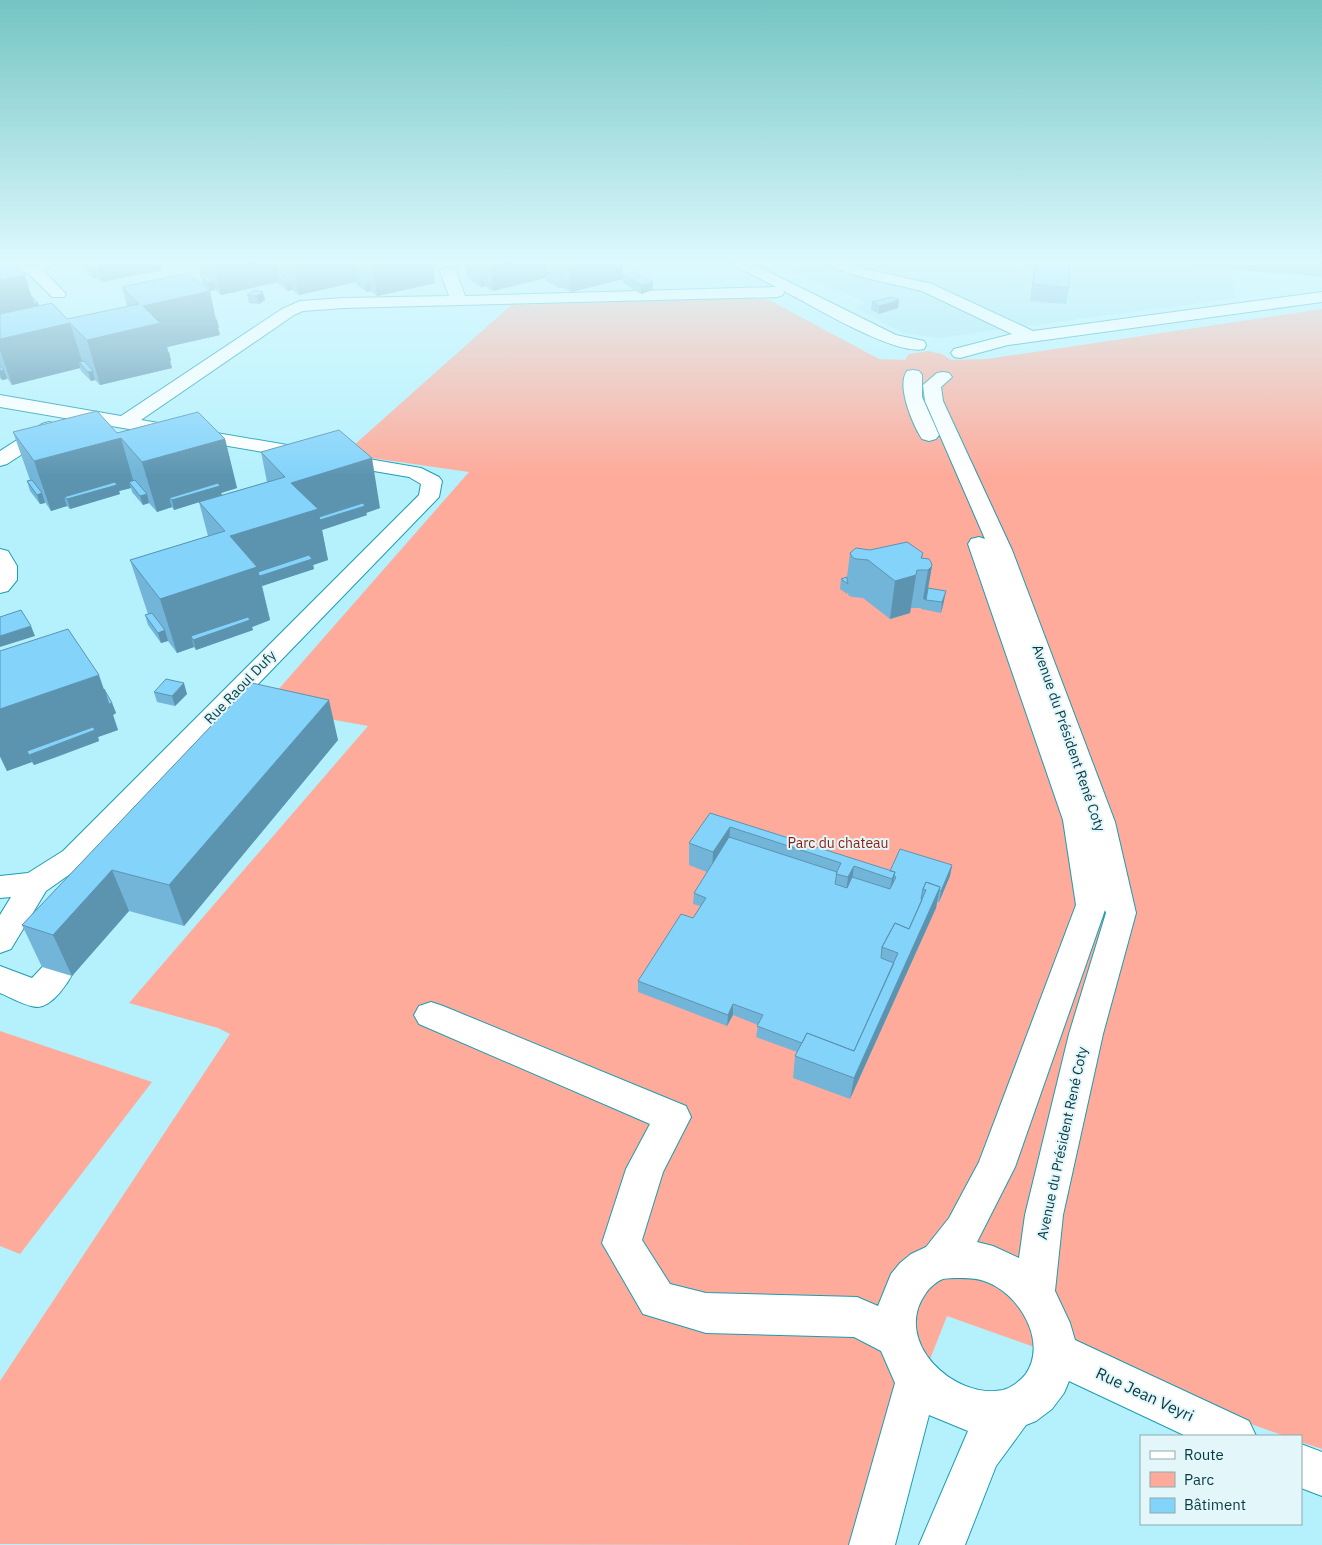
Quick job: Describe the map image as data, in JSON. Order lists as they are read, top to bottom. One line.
{"streets":{"street":["Rue Raoul Dufy","Avenue du Président René Coty","Rue Jean Veyri"]},"crossings":[["Avenue du Président René Coty","Rue Jean Veyri"]],"parks":["Parc du chateau"],"legend":["Route","Parc","Bâtiment"]}
